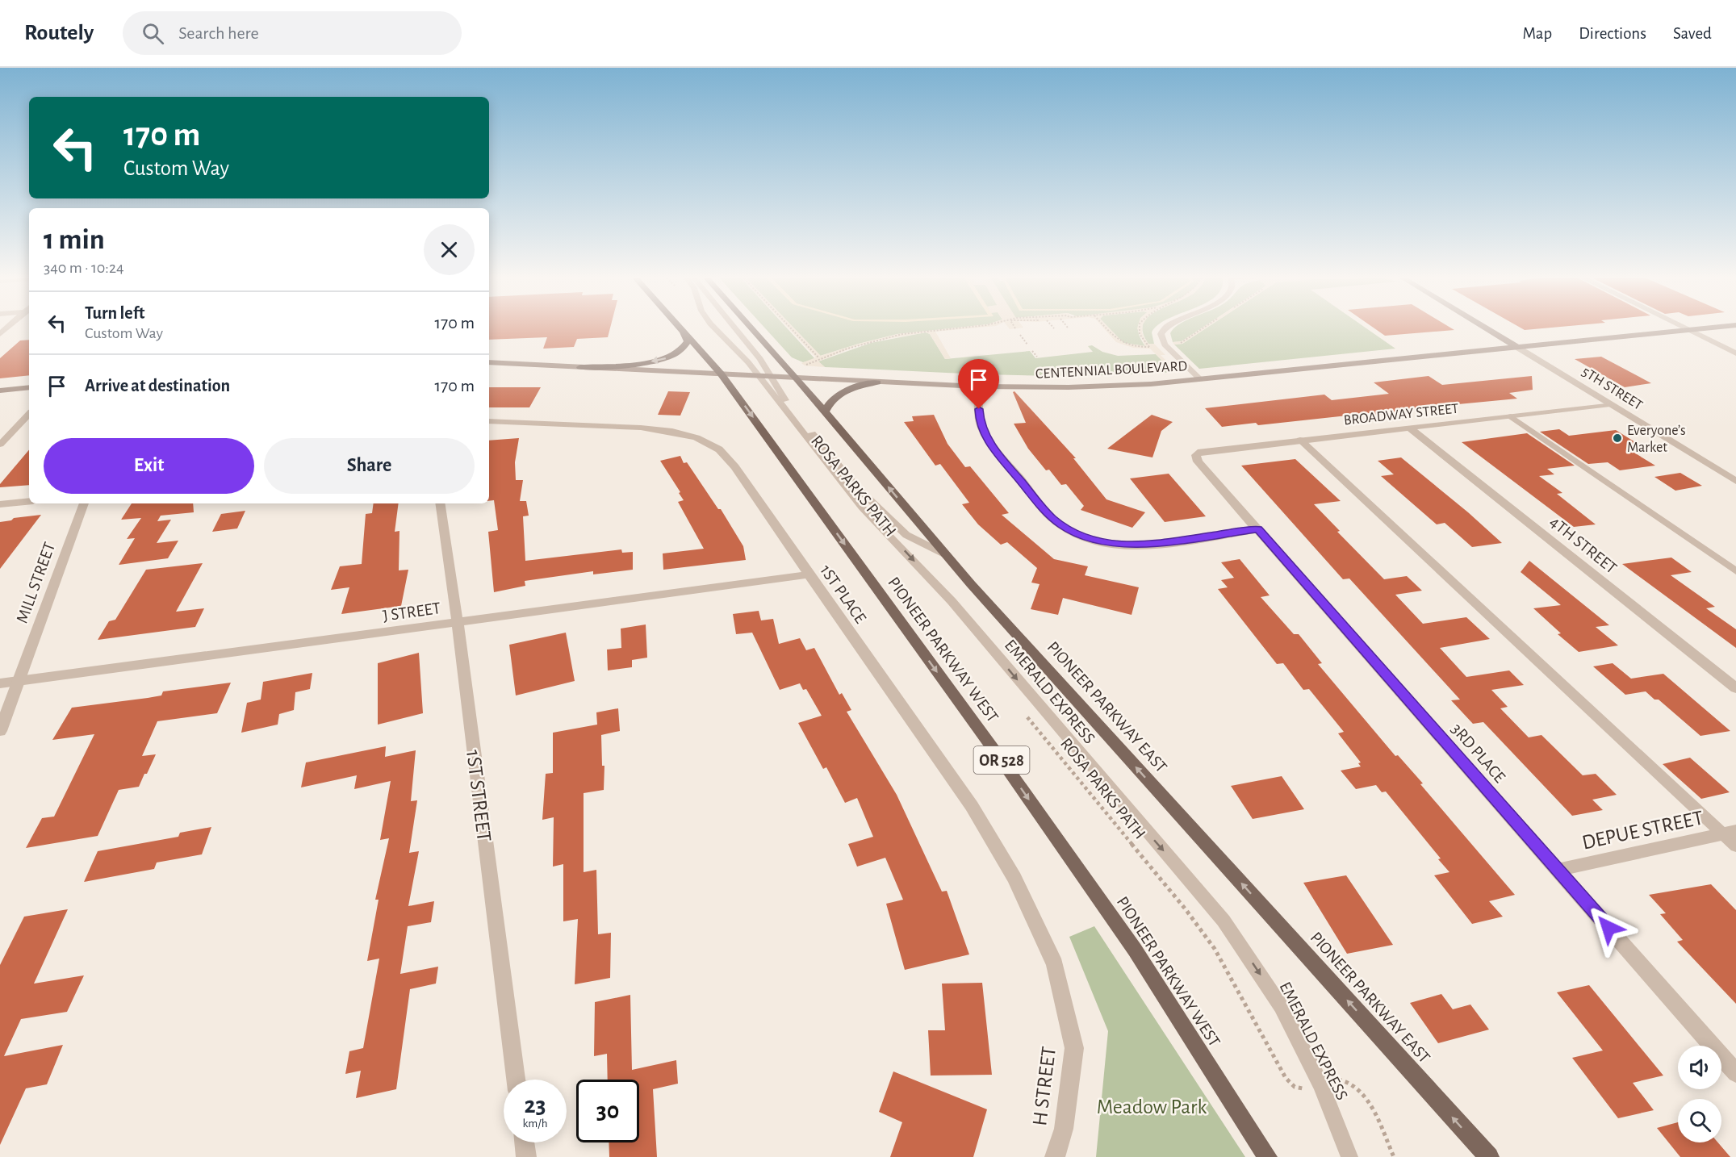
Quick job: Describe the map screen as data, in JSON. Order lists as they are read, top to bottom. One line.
{"streets":{"main road":["CENTENNIAL BOULEVARD","5TH STREET","PIONEER PARKWAY WEST","PIONEER PARKWAY EAST","OR 528"],"street":["BROADWAY STREET","4TH STREET","MILL STREET","1ST PLACE","J STREET","3RD PLACE","1ST STREET","DEPUE STREET","H STREET"],"lane":["EMERALD EXPRESS"],"path":["ROSA PARKS PATH"]},"crossings":[["CENTENNIAL BOULEVARD","5TH STREET"],["CENTENNIAL BOULEVARD","PIONEER PARKWAY WEST"],["CENTENNIAL BOULEVARD","EMERALD EXPRESS"],["CENTENNIAL BOULEVARD","PIONEER PARKWAY EAST"],["5TH STREET","BROADWAY STREET"],["BROADWAY STREET","4TH STREET"],["BROADWAY STREET","3RD PLACE"],["ROSA PARKS PATH","EMERALD EXPRESS"],["MILL STREET","J STREET"],["1ST PLACE","J STREET"],["1ST PLACE","H STREET"],["J STREET","1ST STREET"],["3RD PLACE","DEPUE STREET"]],"one_way":["PIONEER PARKWAY WEST","EMERALD EXPRESS","PIONEER PARKWAY EAST"],"parks":["Meadow Park"],"places":["Everyone’s Market"],"page":{"header":"Routely","search":"Search here","nav":["Map","Directions","Saved"],"turn":["170 m","Custom Way"],"heading":["1 min","340 m · 10:24"],"list":[{"name":"Turn left","note":"Custom Way","value":"170 m"},{"name":"Arrive at destination","value":"170 m"}],"buttons":["Exit","Share"],"speed":"23 km/h","limit":"30"}}
